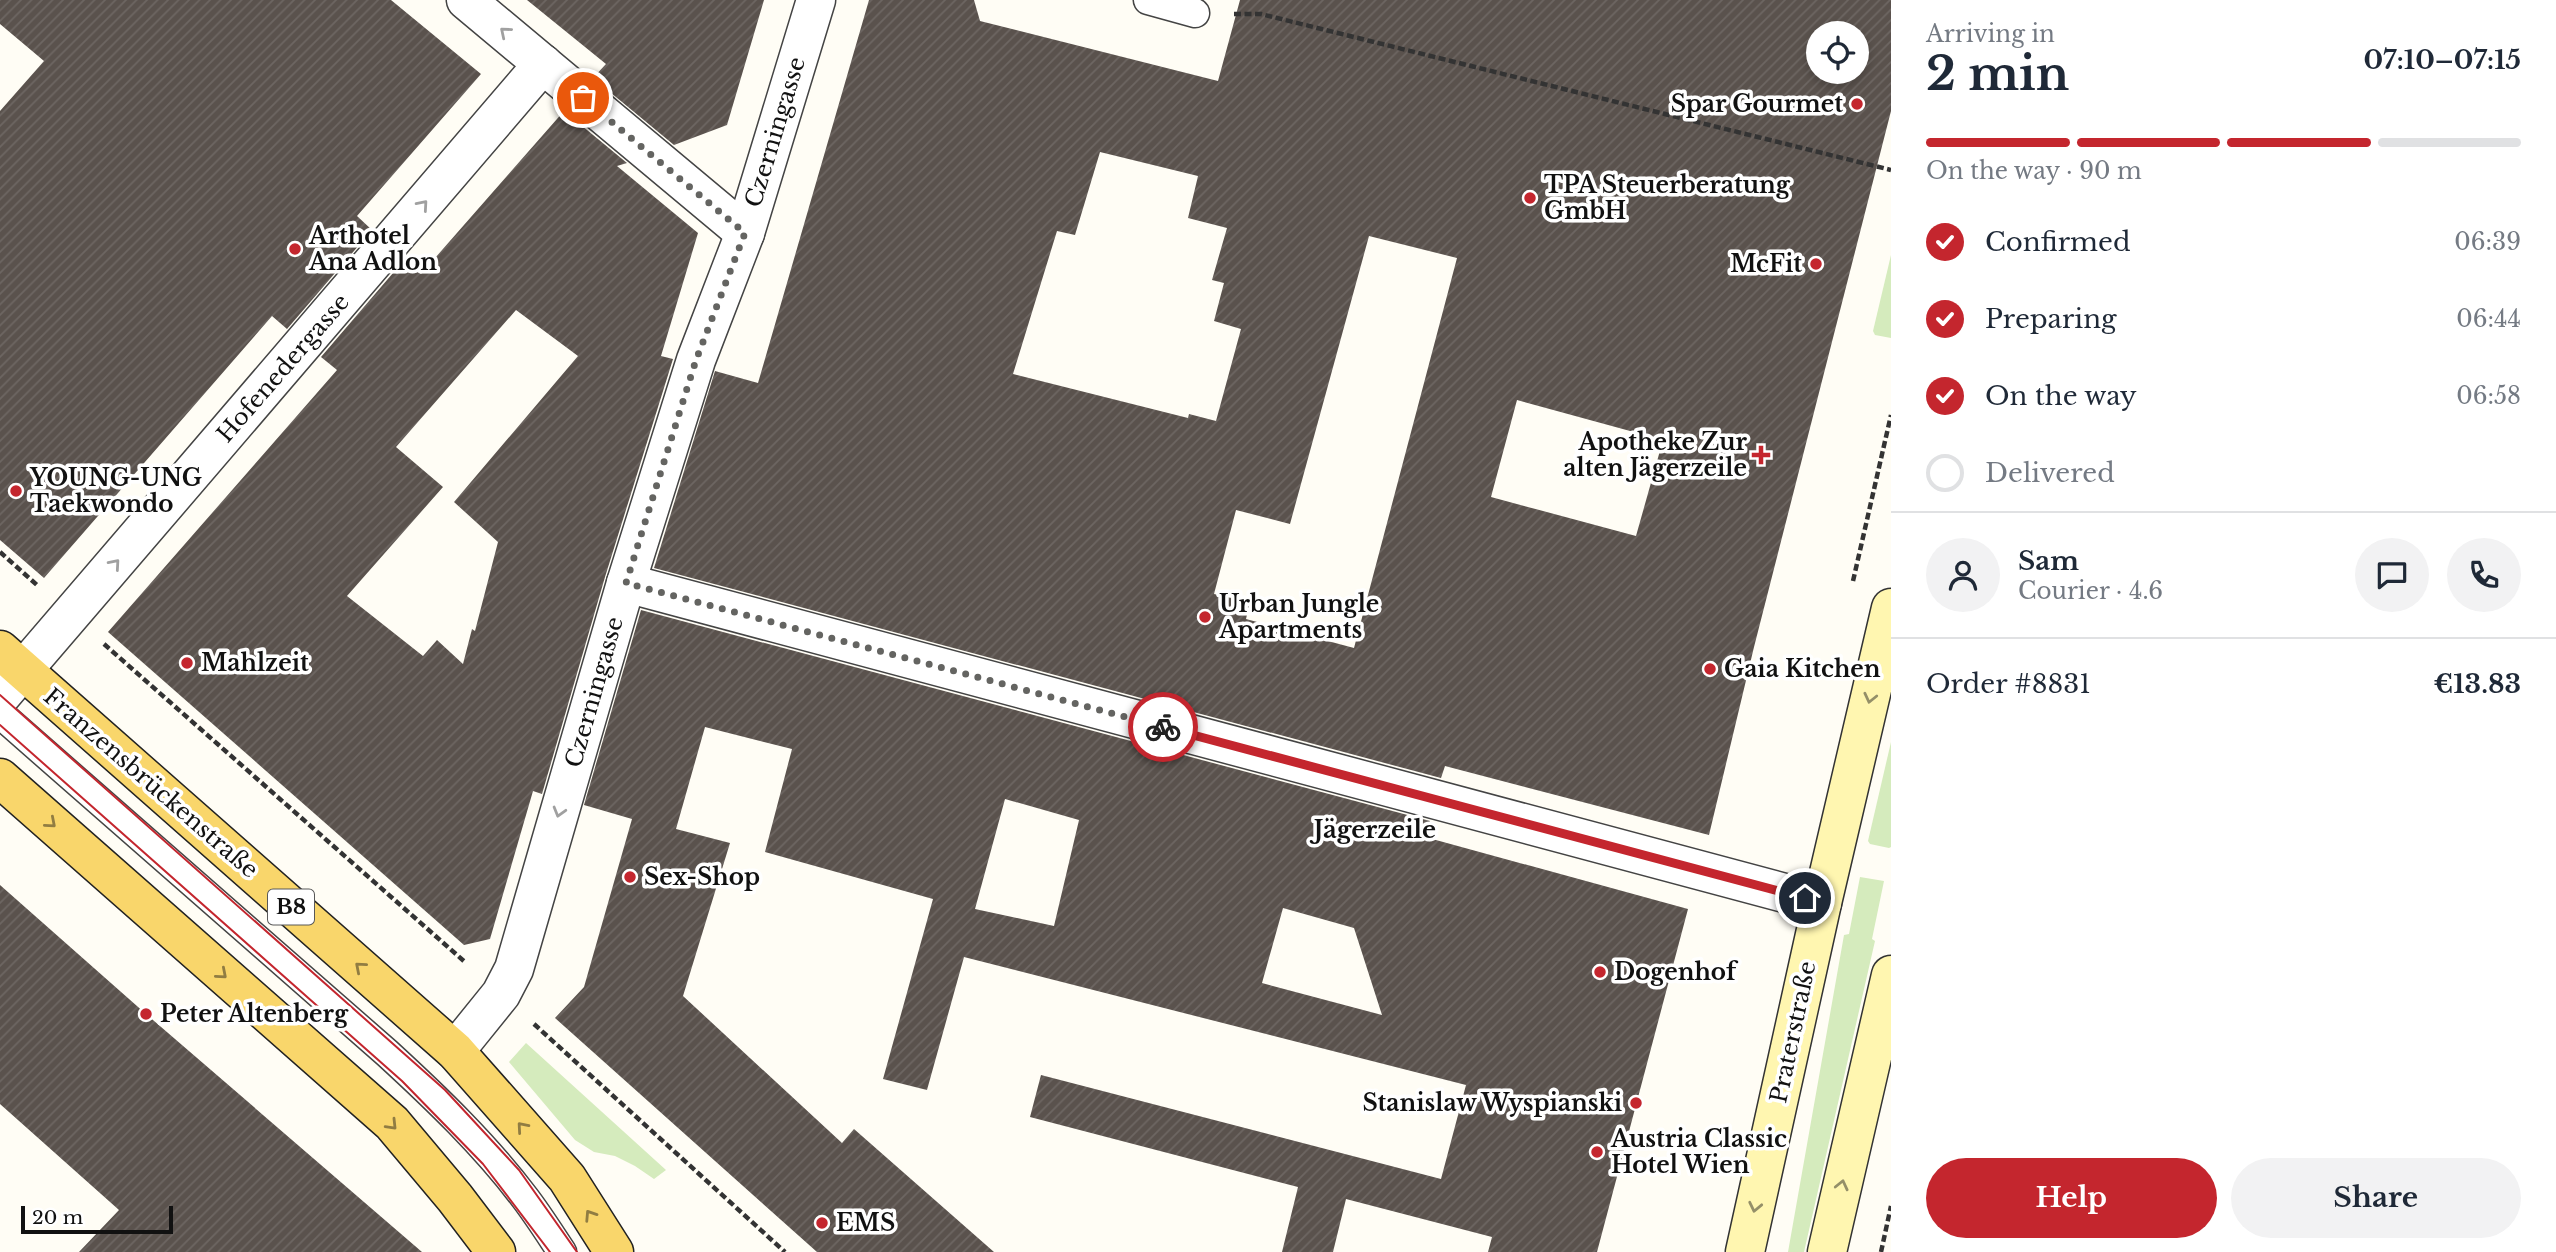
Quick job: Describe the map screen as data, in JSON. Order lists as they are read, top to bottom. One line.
{"streets":{"main road":["Franzensbrückenstraße","B8","Praterstraße"],"street":["Czerningasse","Hofenedergasse"]},"crossings":[["Czerningasse","Franzensbrückenstraße"],["Hofenedergasse","Franzensbrückenstraße"]],"one_way":["Czerningasse","Hofenedergasse"],"districts":["Jägerzeile"],"places":{"other":["Spar Gourmet","TPA Steuerberatung GmbH","Arthotel Ana Adlon","McFit","YOUNG-UNG Taekwondo","Urban Jungle Apartments","Mahlzeit","Gaia Kitchen","Sex-Shop","Dogenhof","Peter Altenberg","Stanislaw Wyspianski","Austria Classic Hotel Wien","EMS"],"health":["Apotheke Zur alten Jägerzeile"]},"scale_bar":"20 m","page":{"heading":["2 min","Arriving in","07:10–07:15"],"panel":["Sam","Courier · 4.6","Order #8831","€13.83"],"bar":"On the way · 90 m","list":[["Confirmed","06:39"],["Preparing","06:44"],["On the way","06:58"],"Delivered"],"buttons":["Help","Share"],"scale":"20 m"}}
